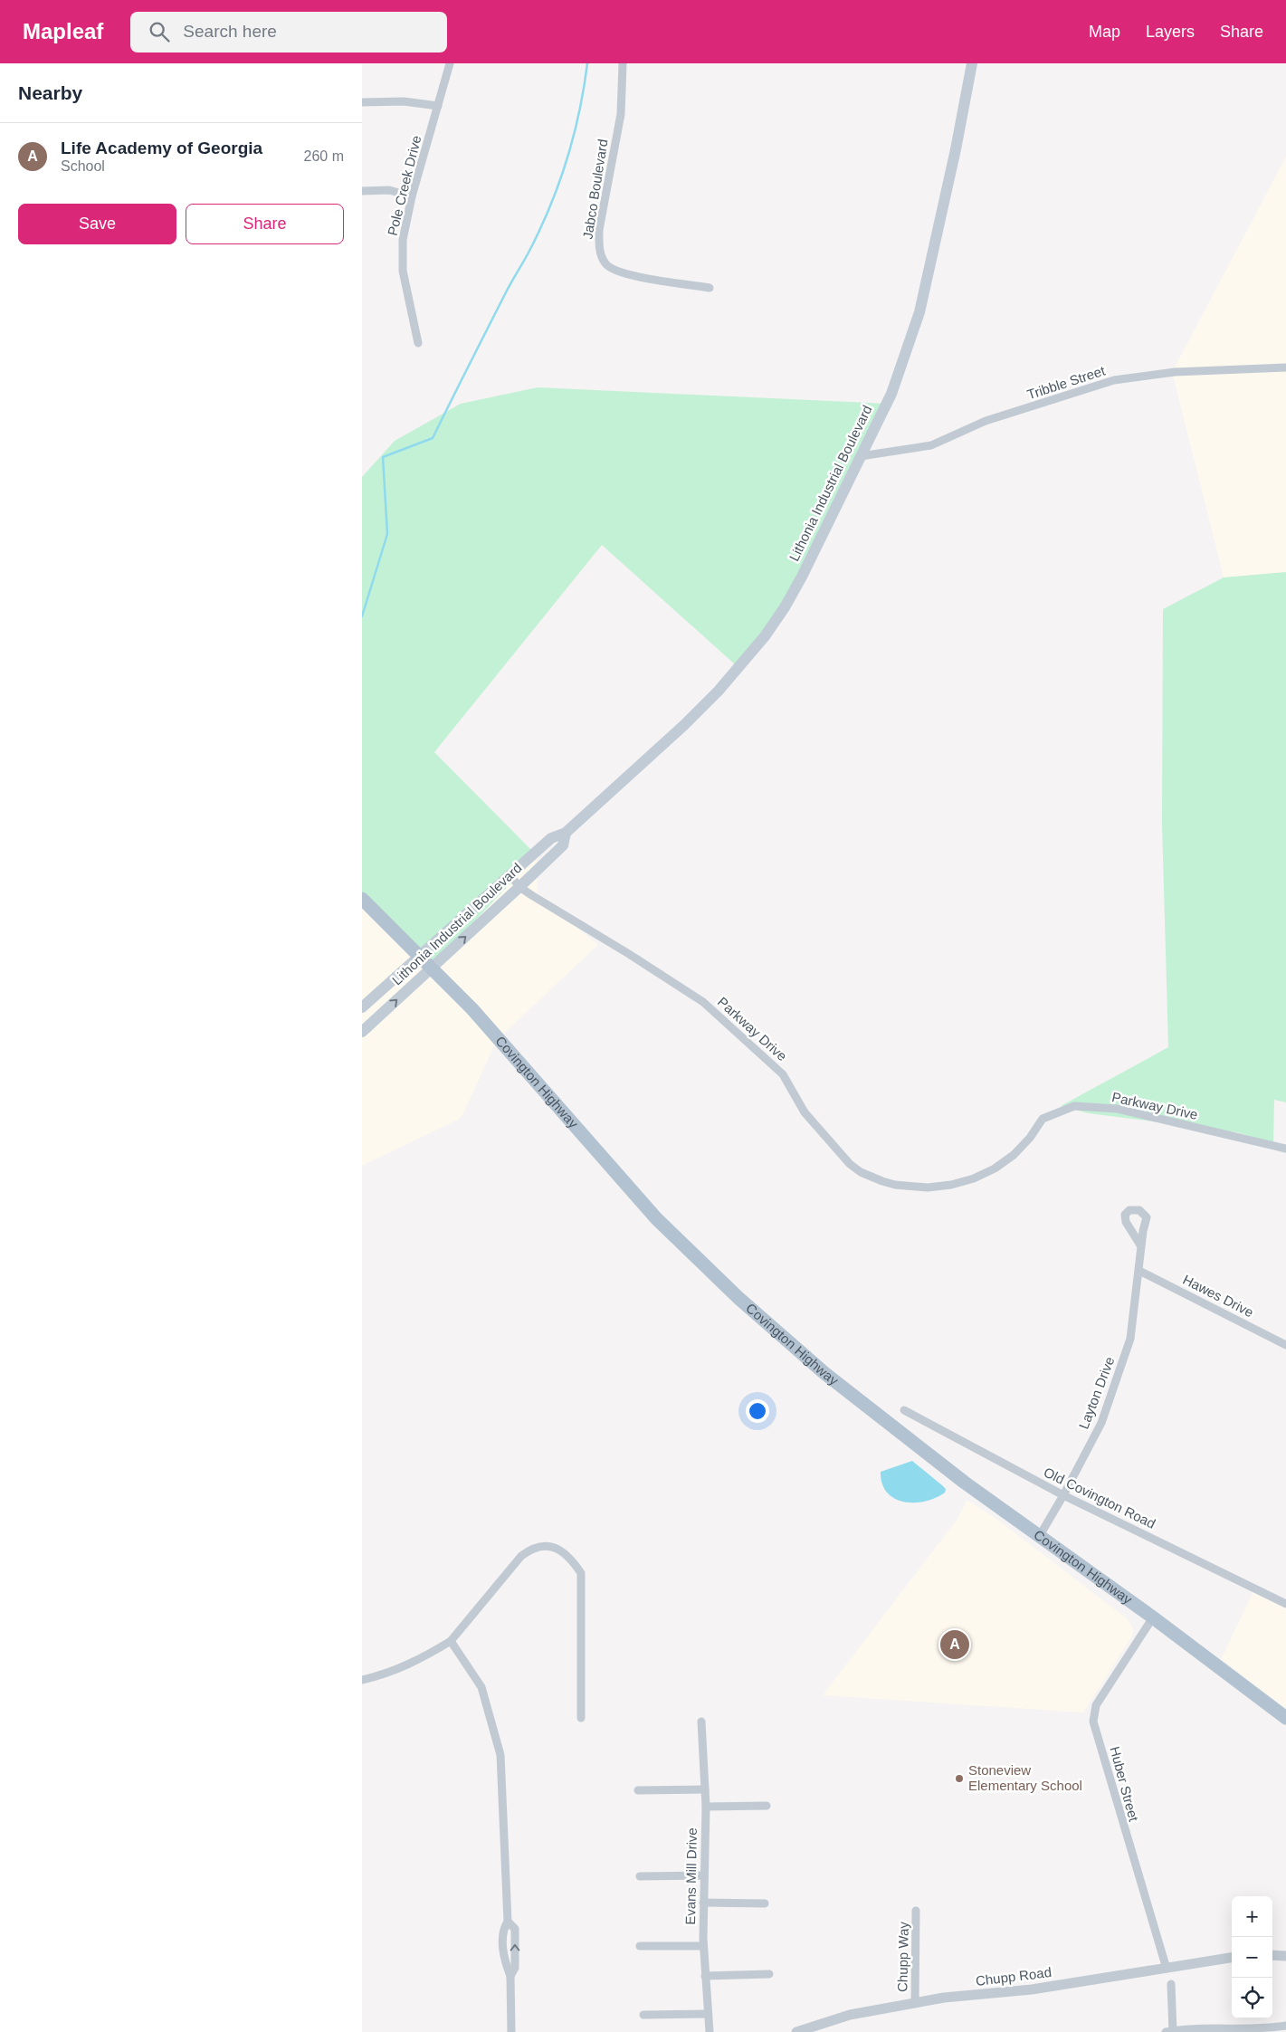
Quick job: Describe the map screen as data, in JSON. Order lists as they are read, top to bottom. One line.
{"streets":{"main road":["Lithonia Industrial Boulevard","Covington Highway"],"street":["Pole Creek Drive","Jabco Boulevard","Tribble Street","Parkway Drive","Hawes Drive","Layton Drive","Old Covington Road","Huber Street","Evans Mill Drive","Chupp Way","Chupp Road"]},"crossings":[["Tribble Street","Lithonia Industrial Boulevard"],["Lithonia Industrial Boulevard","Parkway Drive"],["Lithonia Industrial Boulevard","Covington Highway"],["Covington Highway","Layton Drive"],["Covington Highway","Huber Street"],["Hawes Drive","Layton Drive"],["Layton Drive","Old Covington Road"],["Huber Street","Chupp Road"],["Chupp Way","Chupp Road"]],"places":["Stoneview Elementary School"],"page":{"header":"Mapleaf","search":"Search here","nav":["Map","Layers","Share"],"heading":"Nearby","list":[{"mark":"A","name":"Life Academy of Georgia","note":"School","value":"260 m"}],"buttons":["Save","Share"],"pins":"A","map_buttons":["+","−"]}}
